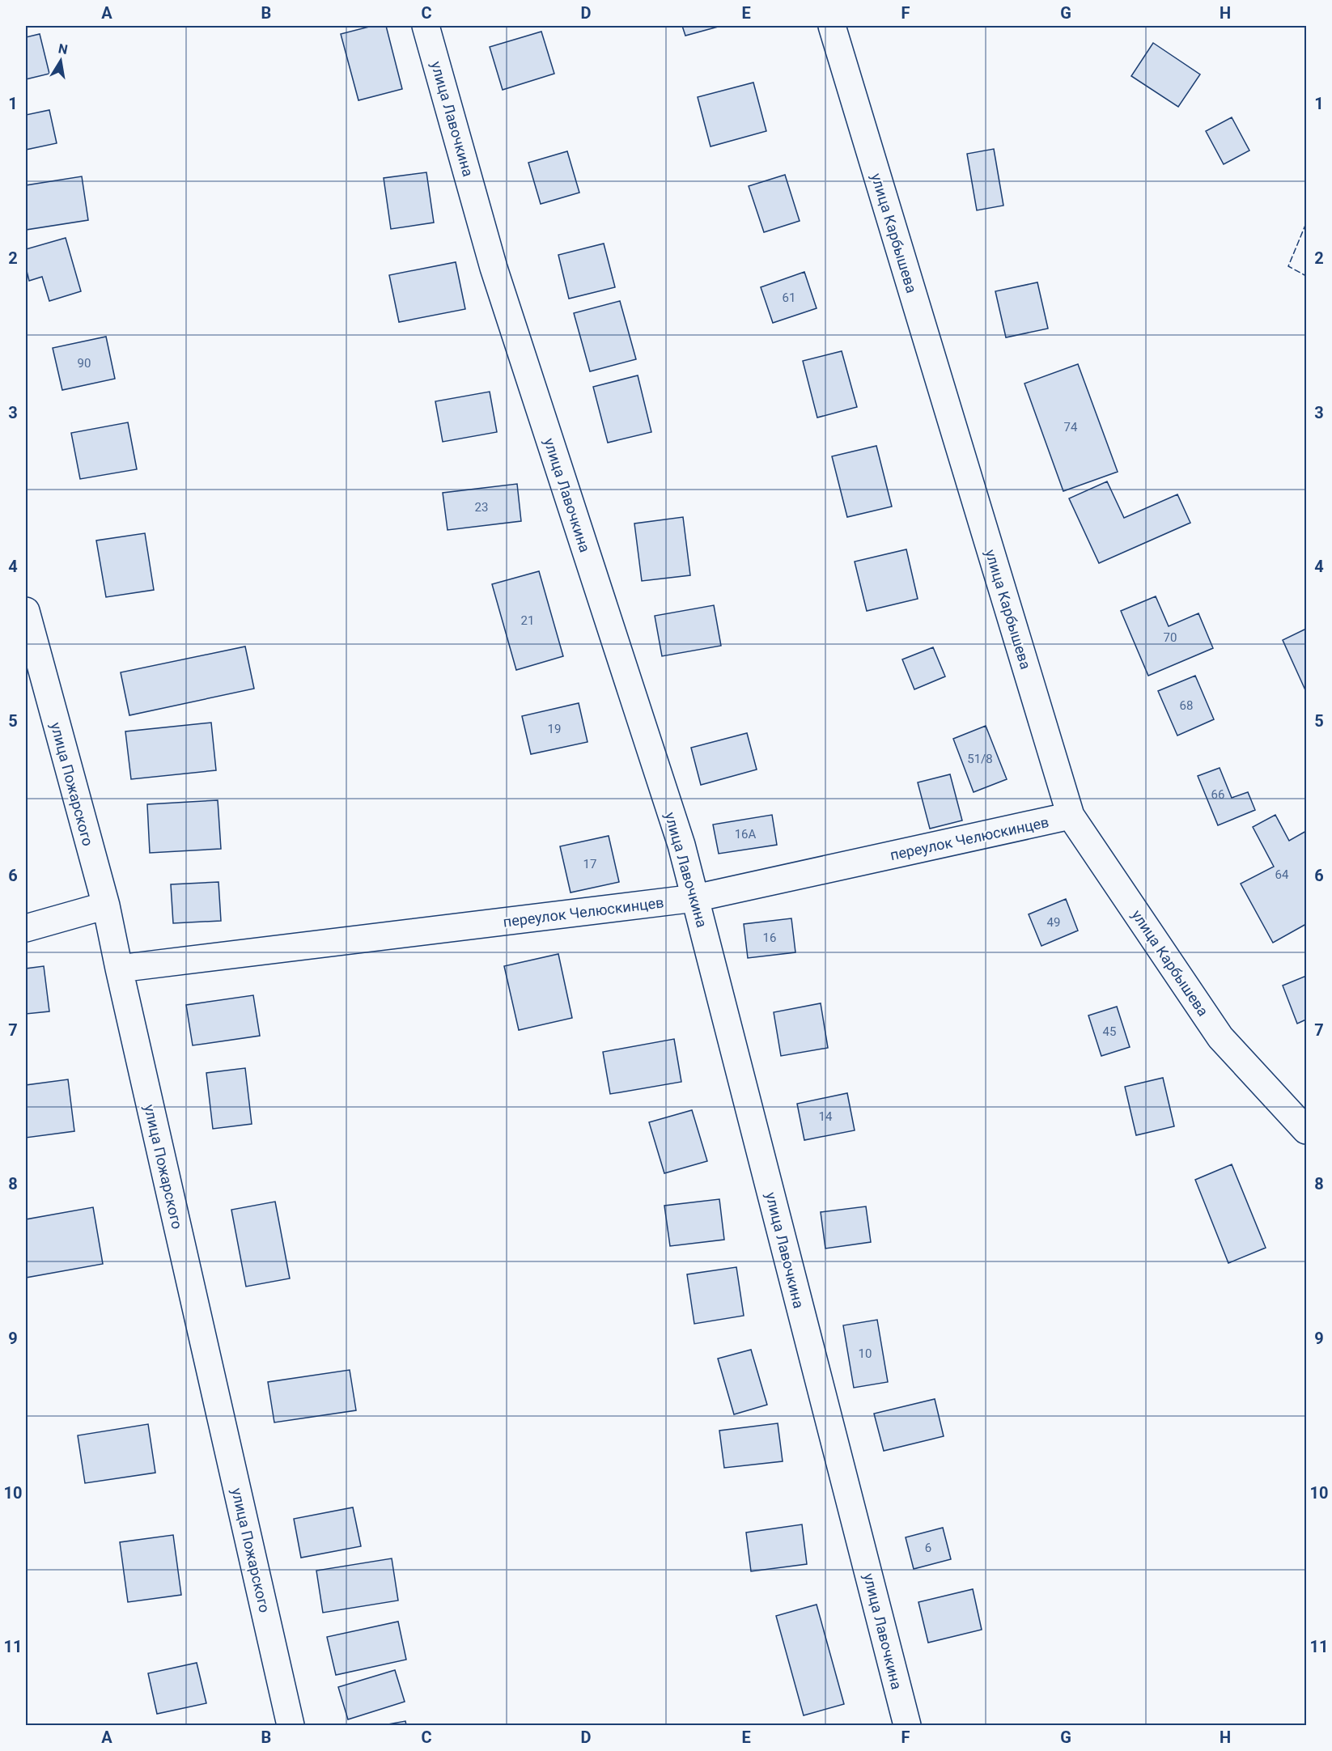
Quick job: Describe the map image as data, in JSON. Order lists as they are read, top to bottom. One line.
{"streets":{"street":["улица Лавочкина","улица Карбышева","улица Пожарского","переулок Челюскинцев"]},"crossings":[["улица Лавочкина","переулок Челюскинцев"],["улица Карбышева","переулок Челюскинцев"],["улица Пожарского","переулок Челюскинцев"]],"house_numbers":["61","90","74","23","21","70","68","19","51/8","66","16А","17","64","49","16","45","14","10","6"],"north":"top","grid":{"columns":["A","B","C","D","E","F","G","H"],"rows":["1","2","3","4","5","6","7","8","9","10","11"]}}
